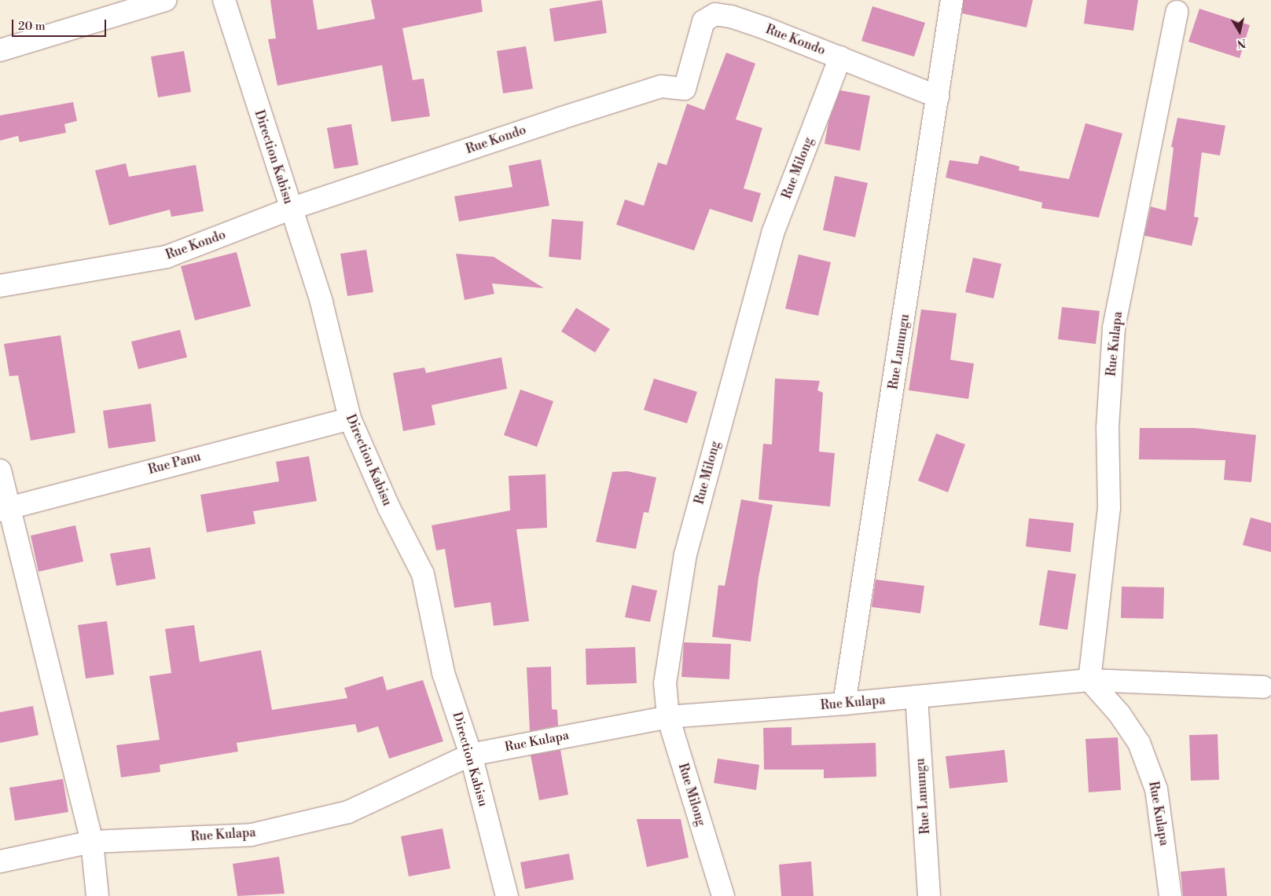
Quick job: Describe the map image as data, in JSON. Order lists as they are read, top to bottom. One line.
{"streets":{"street":["Rue Kondo","Direction Kabisu","Rue Milong","Rue Kulapa","Rue Lunungu","Rue Panu"]},"crossings":[["Rue Kondo","Direction Kabisu"],["Rue Kondo","Rue Milong"],["Rue Kondo","Rue Lunungu"],["Direction Kabisu","Rue Kulapa"],["Direction Kabisu","Rue Panu"],["Rue Milong","Rue Kulapa"],["Rue Kulapa","Rue Lunungu"]],"scale_bar":"20 m","north":"bottom"}
